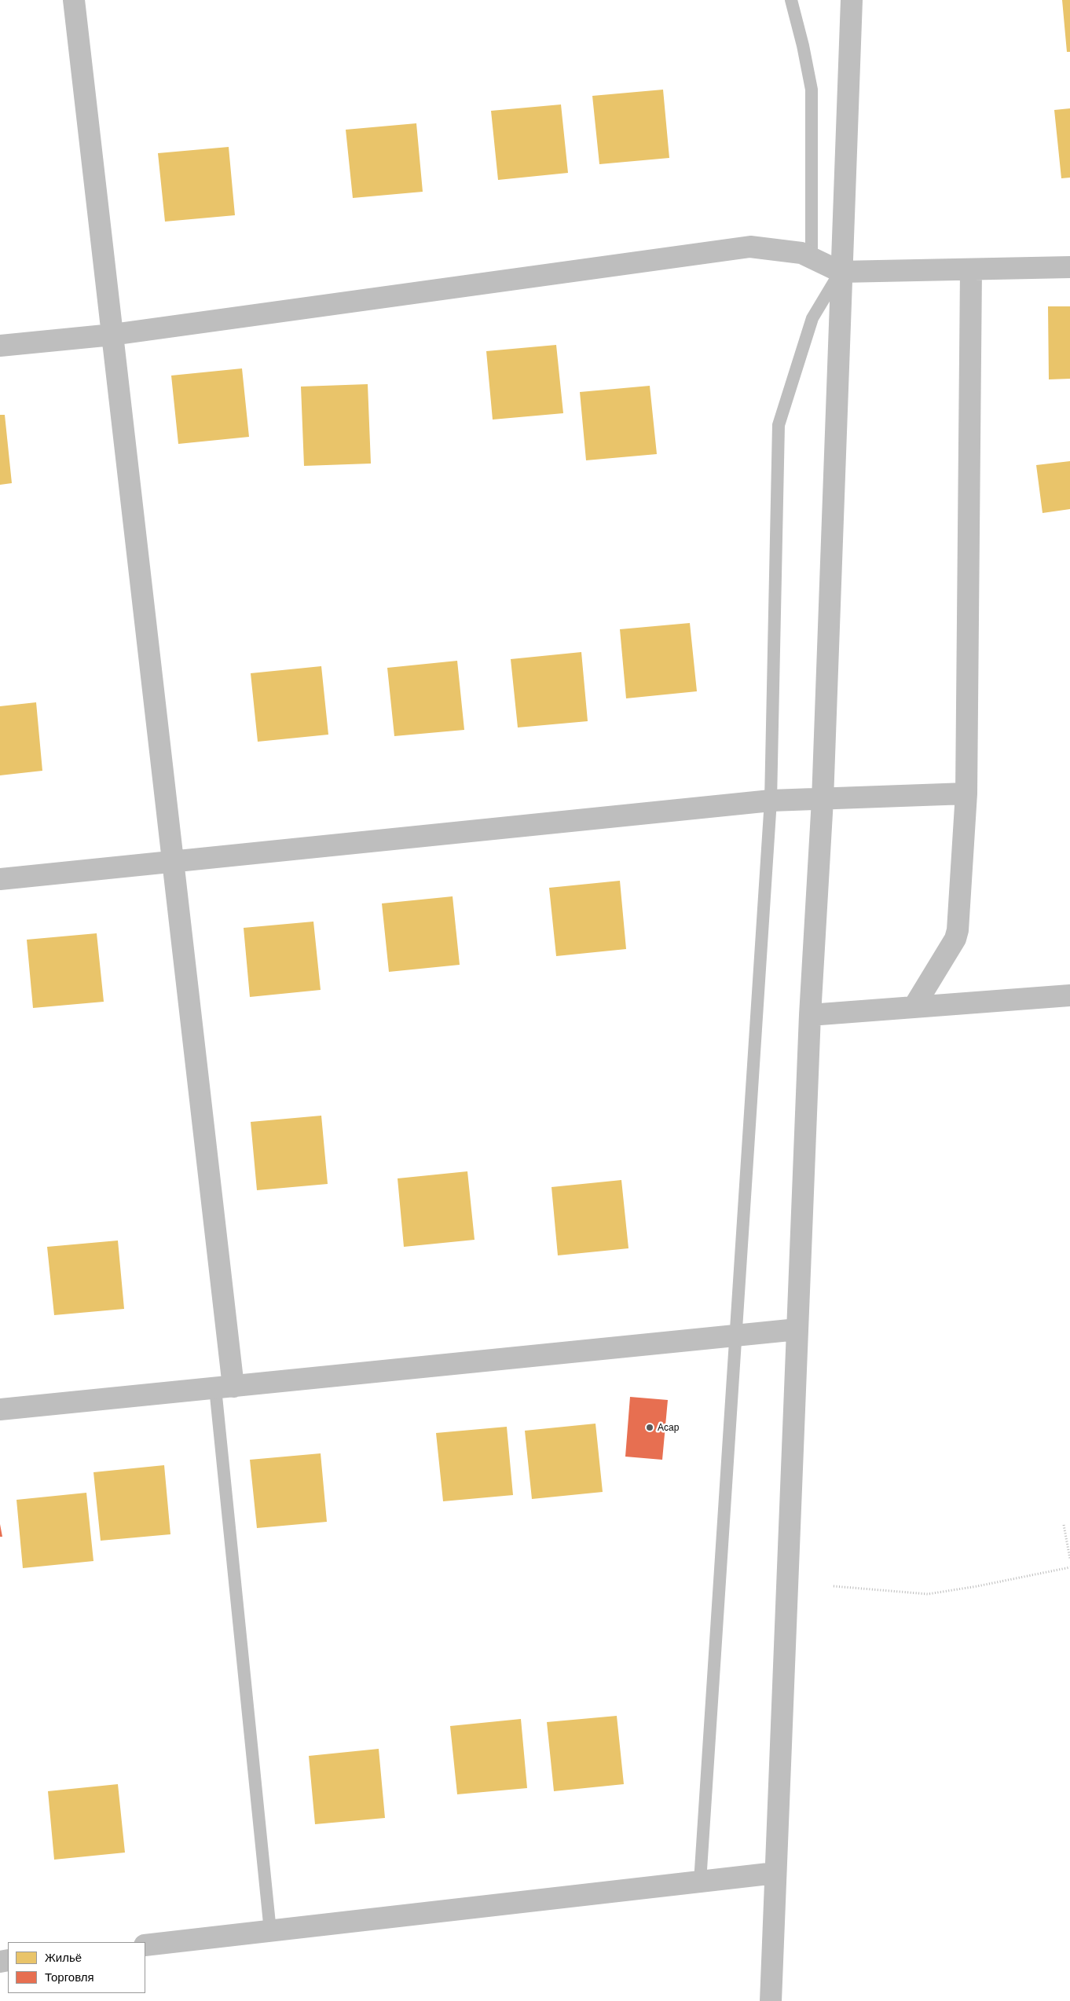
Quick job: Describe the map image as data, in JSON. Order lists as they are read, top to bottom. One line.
{"places":["Асар"],"legend":["Жильё","Торговля"]}
